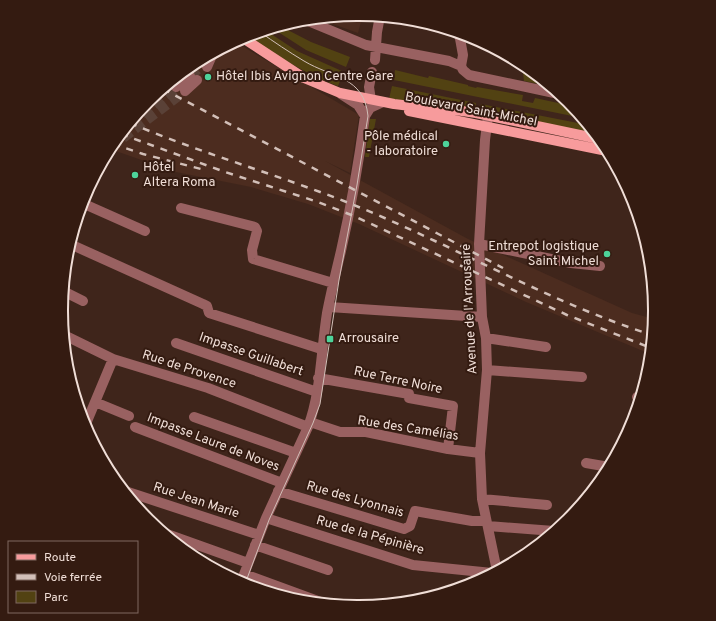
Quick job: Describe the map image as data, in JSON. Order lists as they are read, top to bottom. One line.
{"streets":{"main road":["Boulevard Saint-Michel"],"street":["Avenue de l'Arrousaire","Impasse Guillabert","Rue de Provence","Rue Terre Noire","Rue des Camélias","Impasse Laure de Noves","Rue des Lyonnais","Rue Jean Marie","Rue de la Pépinière"]},"crossings":[["Boulevard Saint-Michel","Avenue de l'Arrousaire"],["Avenue de l'Arrousaire","Rue des Camélias"],["Avenue de l'Arrousaire","Rue des Lyonnais"],["Rue de Provence","Rue des Camélias"],["Rue Terre Noire","Rue des Camélias"],["Impasse Laure de Noves","Rue des Lyonnais"]],"places":{"other":["Hôtel Ibis Avignon Centre Gare","Pôle médical - laboratoire","Hôtel Altera Roma","Entrepot logistique Saint Michel"],"transit":["Arrousaire"]},"legend":["Route","Voie ferrée","Parc"]}
